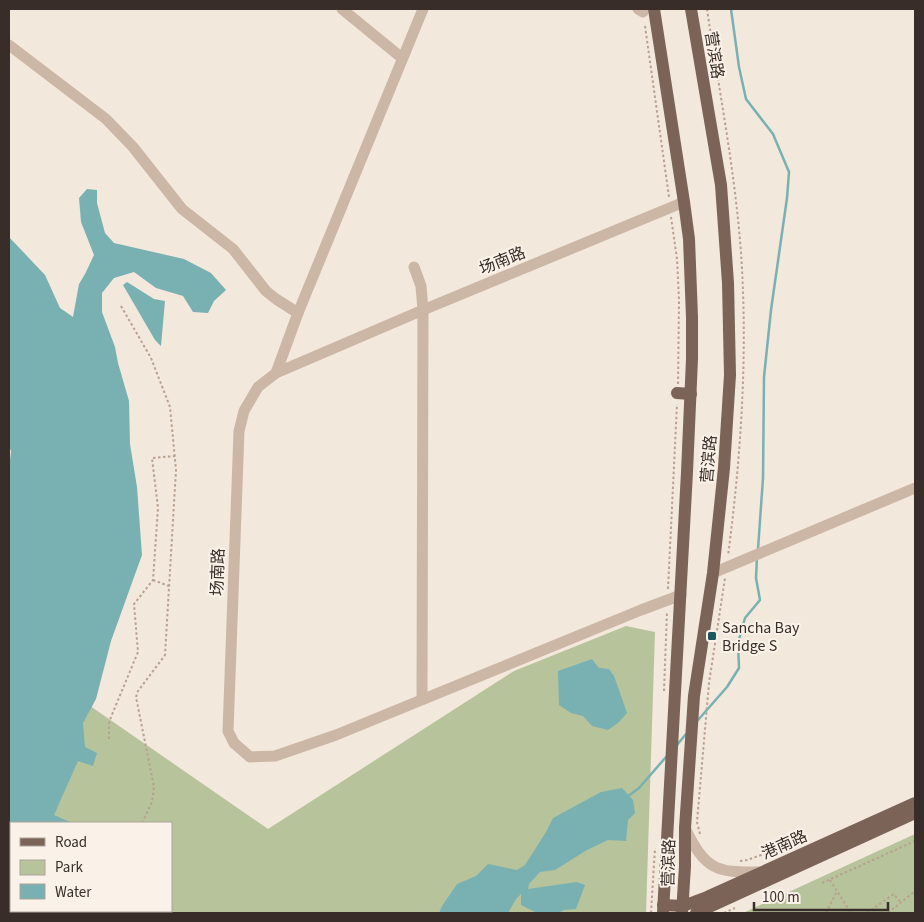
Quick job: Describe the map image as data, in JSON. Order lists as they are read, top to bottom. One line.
{"streets":{"main road":["营滨路","港南路"],"street":["场南路"]},"crossings":[["营滨路","场南路"],["营滨路","港南路"]],"places":{"transit":["Sancha Bay Bridge S"]},"legend":["Road","Park","Water"],"scale_bar":"100 m"}
